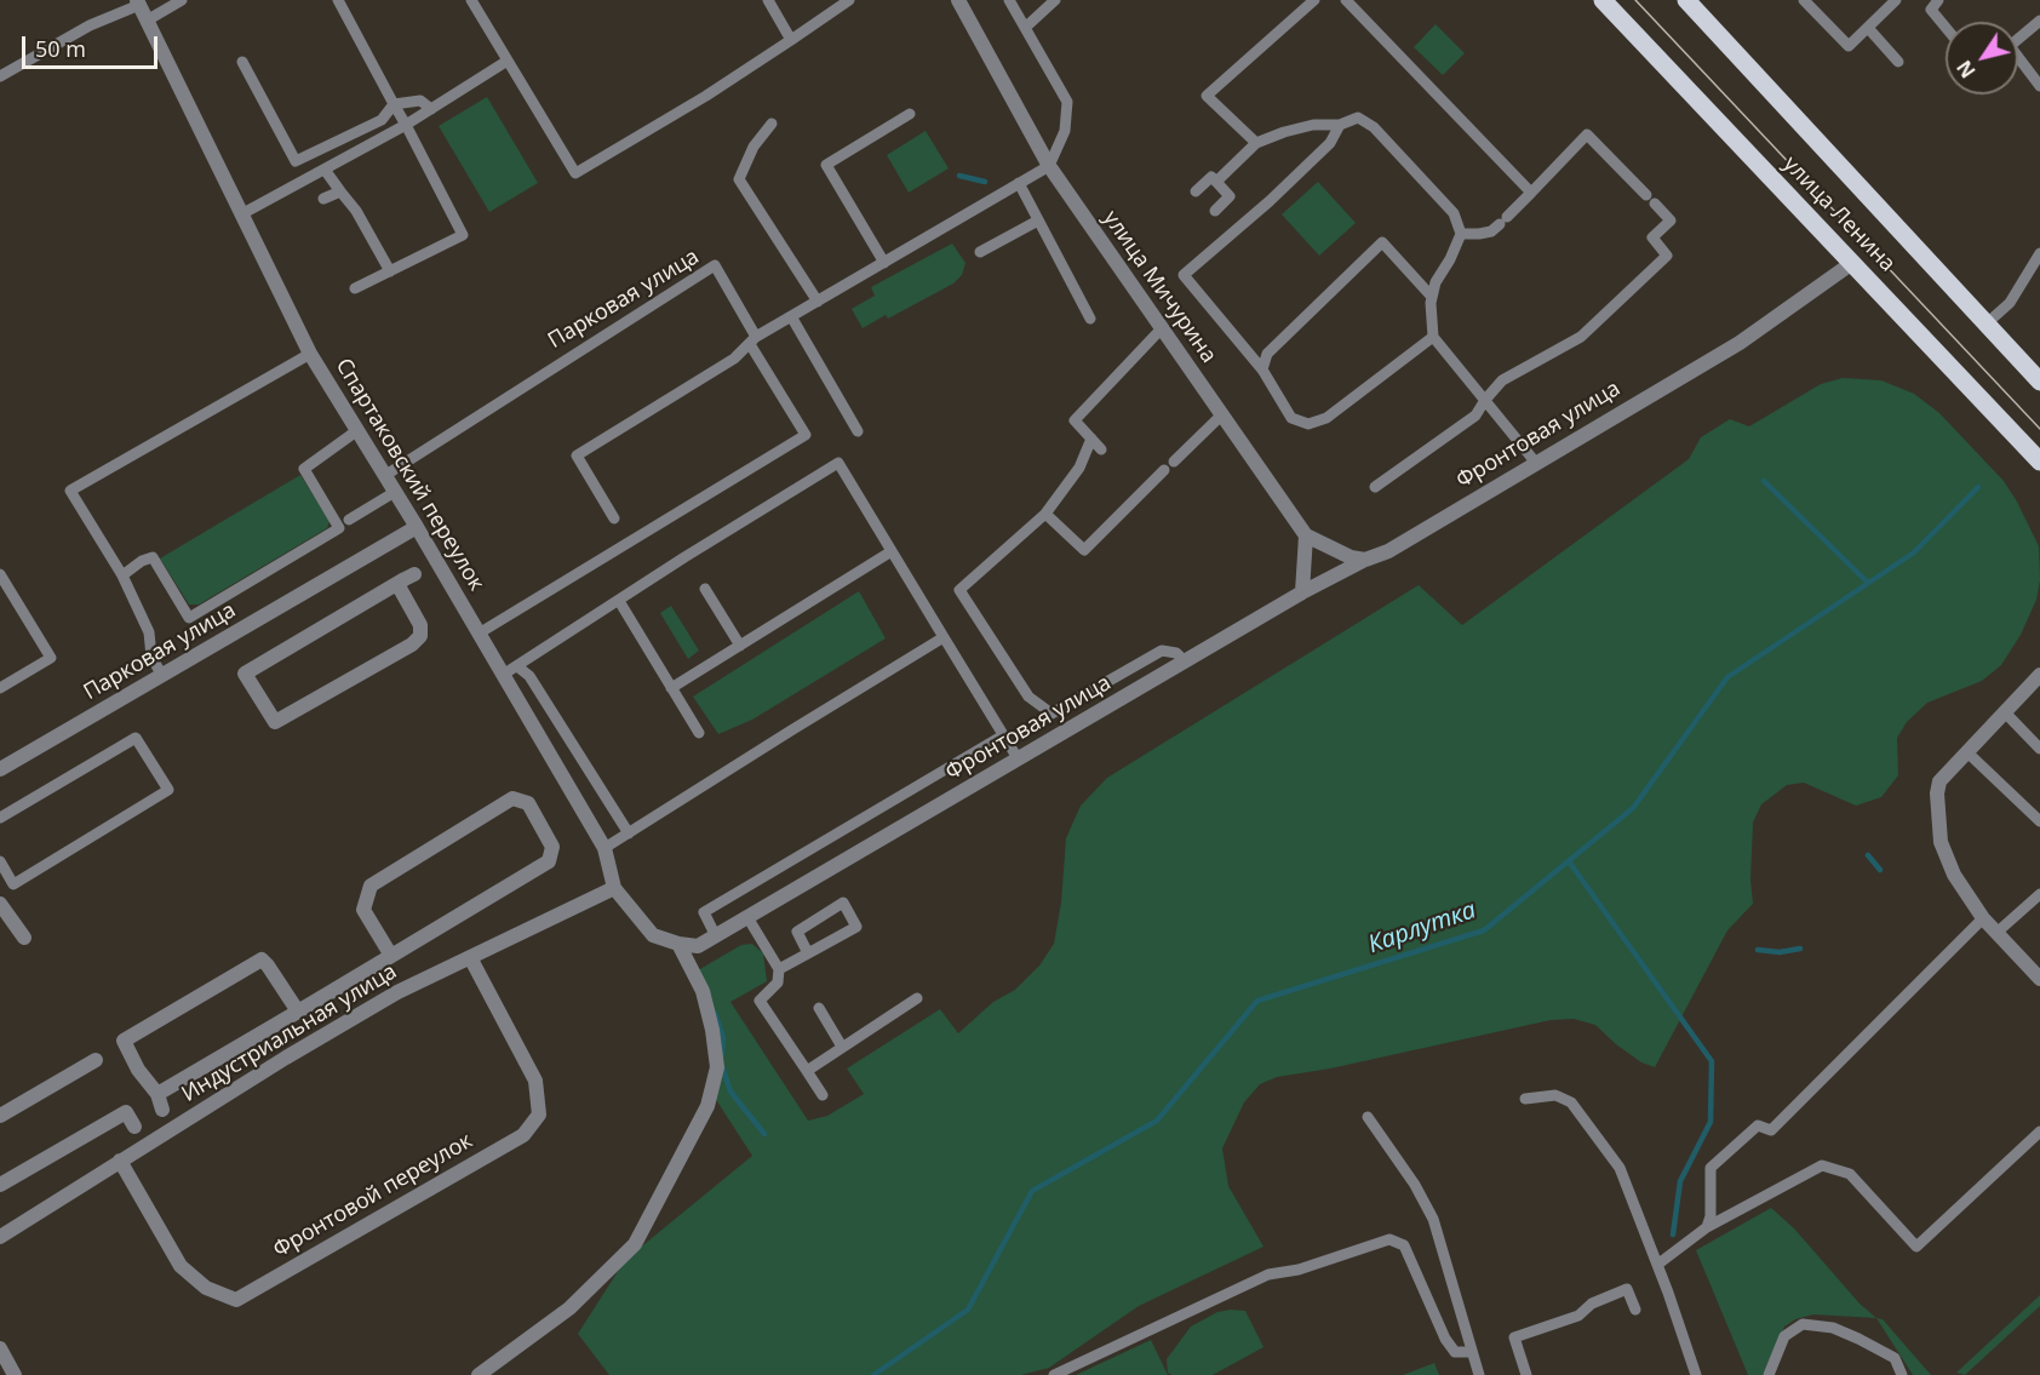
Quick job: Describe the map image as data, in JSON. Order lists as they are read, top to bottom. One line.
{"streets":{"main road":["улица Ленина"],"street":["улица Мичурина","Парковая улица","Фронтовая улица","Спартаковский переулок","Индустриальная улица","Фронтовой переулок"]},"crossings":[["улица Ленина","Фронтовая улица"],["улица Мичурина","Фронтовая улица"],["Парковая улица","Спартаковский переулок"],["Фронтовая улица","Спартаковский переулок"],["Спартаковский переулок","Индустриальная улица"],["Индустриальная улица","Фронтовой переулок"]],"water":["Карлутка"],"scale_bar":"50 m","north":"bottom left"}
